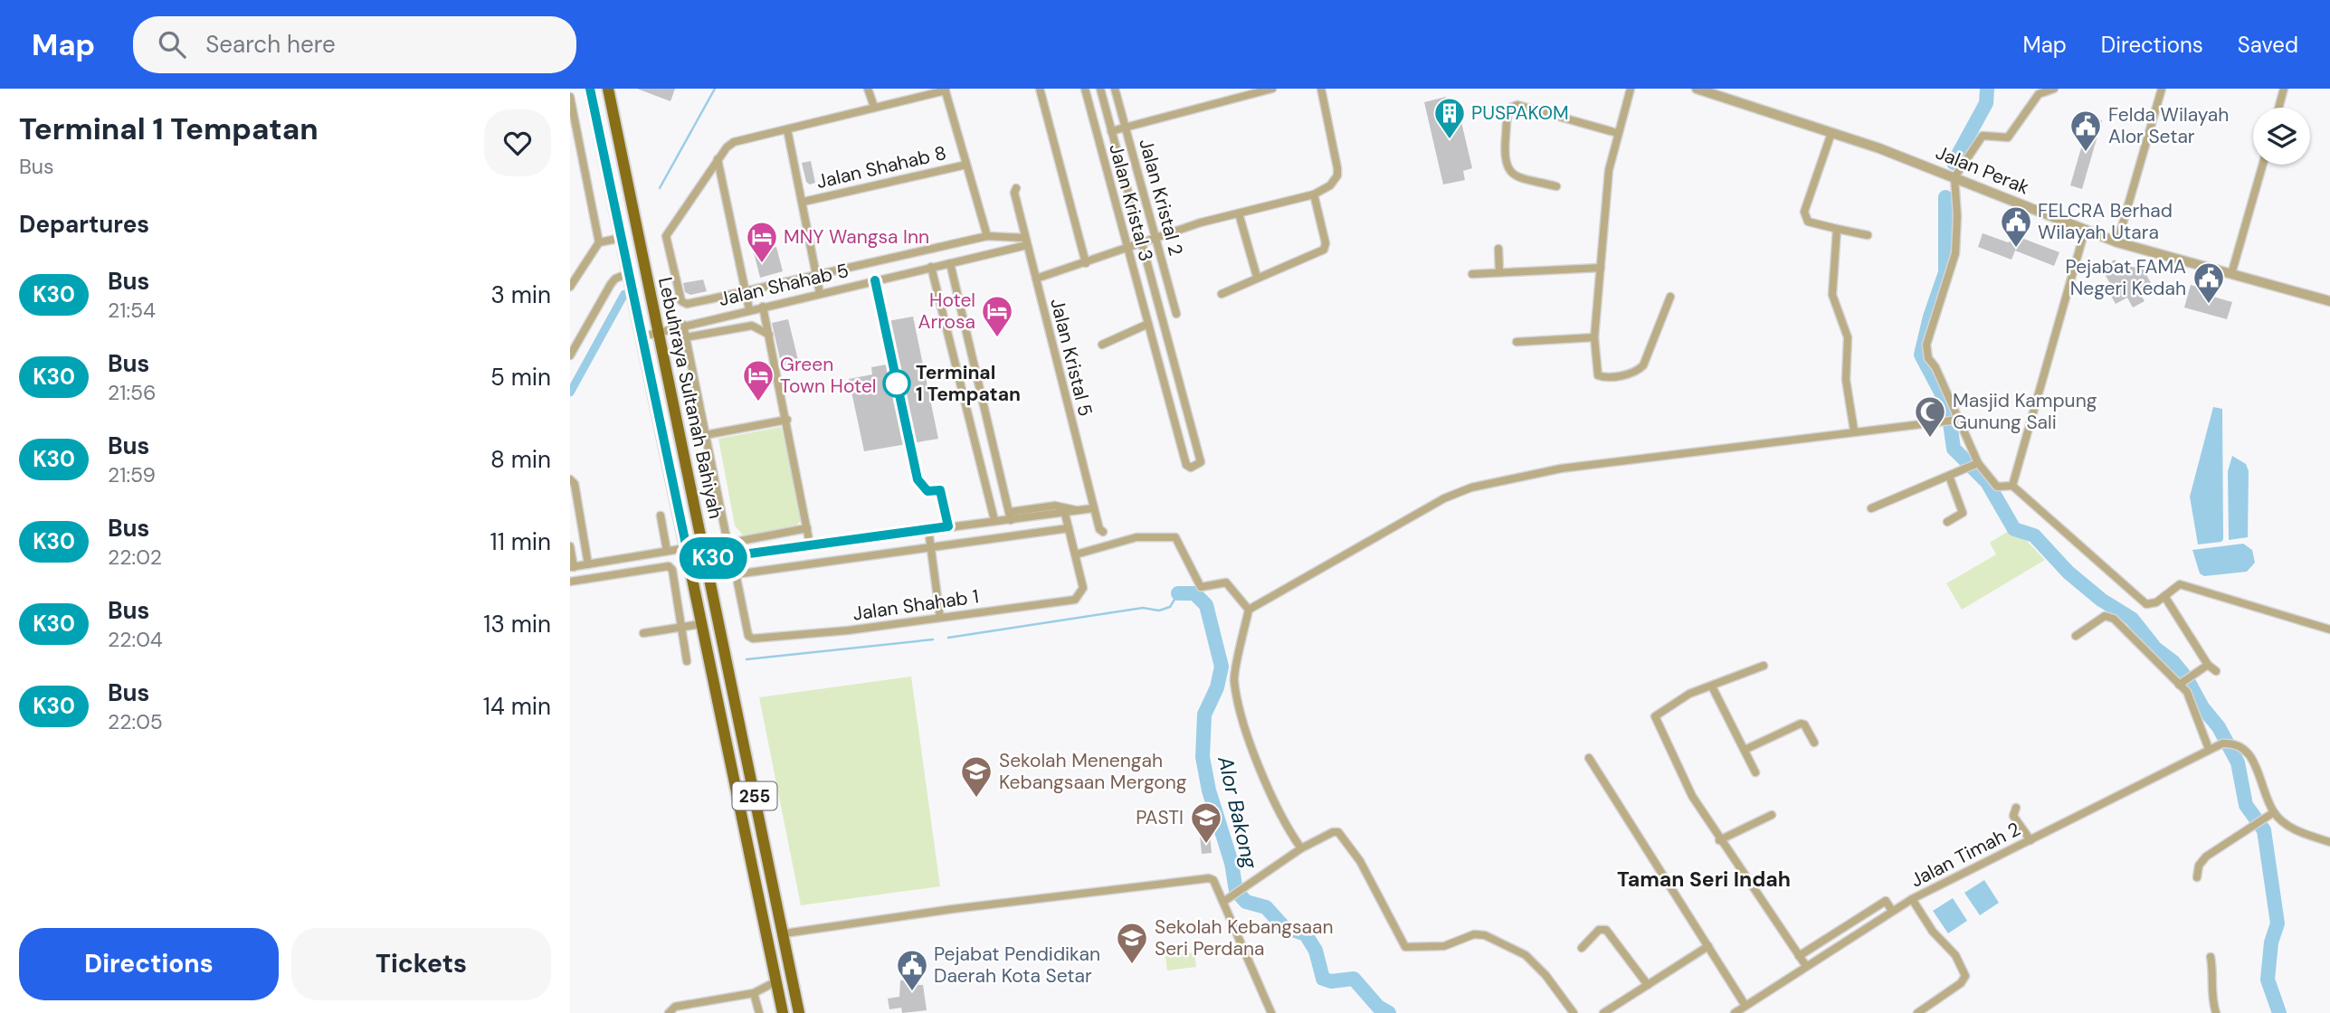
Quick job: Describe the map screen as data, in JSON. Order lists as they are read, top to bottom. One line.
{"streets":{"main road":["Lebuhraya Sultanah Bahiyah","255"],"street":["Jalan Shahab 8","Jalan Perak","Jalan Kristal 2","Jalan Kristal 3","Jalan Shahab 5","Jalan Kristal 5","Jalan Shahab 1","Jalan Timah 2"]},"crossings":[["Jalan Shahab 5","Jalan Kristal 5"],["Jalan Shahab 5","Lebuhraya Sultanah Bahiyah"]],"districts":["Taman Seri Indah"],"water":["Alor Bakong"],"places":{"building":["PUSPAKOM"],"public building":["Felda Wilayah Alor Setar","FELCRA Berhad Wilayah Utara","Pejabat FAMA Negeri Kedah","Pejabat Pendidikan Daerah Kota Setar"],"hotel":["MNY Wangsa Inn","Hotel Arrosa","Green Town Hotel"],"other":["Terminal 1 Tempatan"],"mosque":["Masjid Kampung Gunung Sali"],"school or university":["Sekolah Menengah Kebangsaan Mergong","PASTI","Sekolah Kebangsaan Seri Perdana"]},"lines":["bus line K30"],"page":{"header":"Map","search":"Search here","nav":["Map","Directions","Saved"],"heading":[["Terminal 1 Tempatan","Bus"],"Departures"],"on_map":"K30","list":[{"mark":"K30","name":"Bus","note":"21:54","value":"3 min"},{"mark":"K30","name":"Bus","note":"21:56","value":"5 min"},{"mark":"K30","name":"Bus","note":"21:59","value":"8 min"},{"mark":"K30","name":"Bus","note":"22:02","value":"11 min"},{"mark":"K30","name":"Bus","note":"22:04","value":"13 min"},{"mark":"K30","name":"Bus","note":"22:05","value":"14 min"}],"buttons":["Directions","Tickets"]}}
